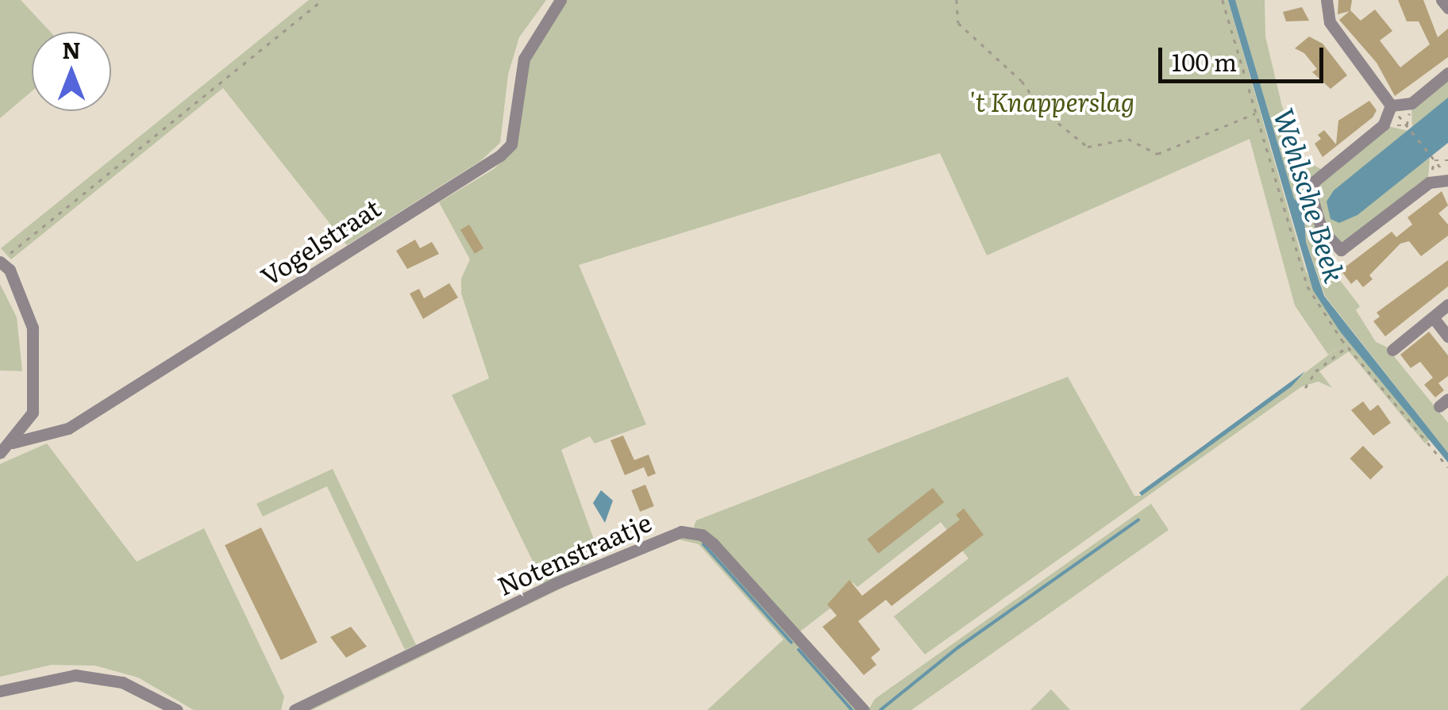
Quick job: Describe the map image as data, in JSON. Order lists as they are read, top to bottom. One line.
{"streets":{"street":["Vogelstraat","Notenstraatje"]},"water":["Wehlsche Beek"],"parks":["'t Knapperslag"],"scale_bar":"100 m","north":"top"}
